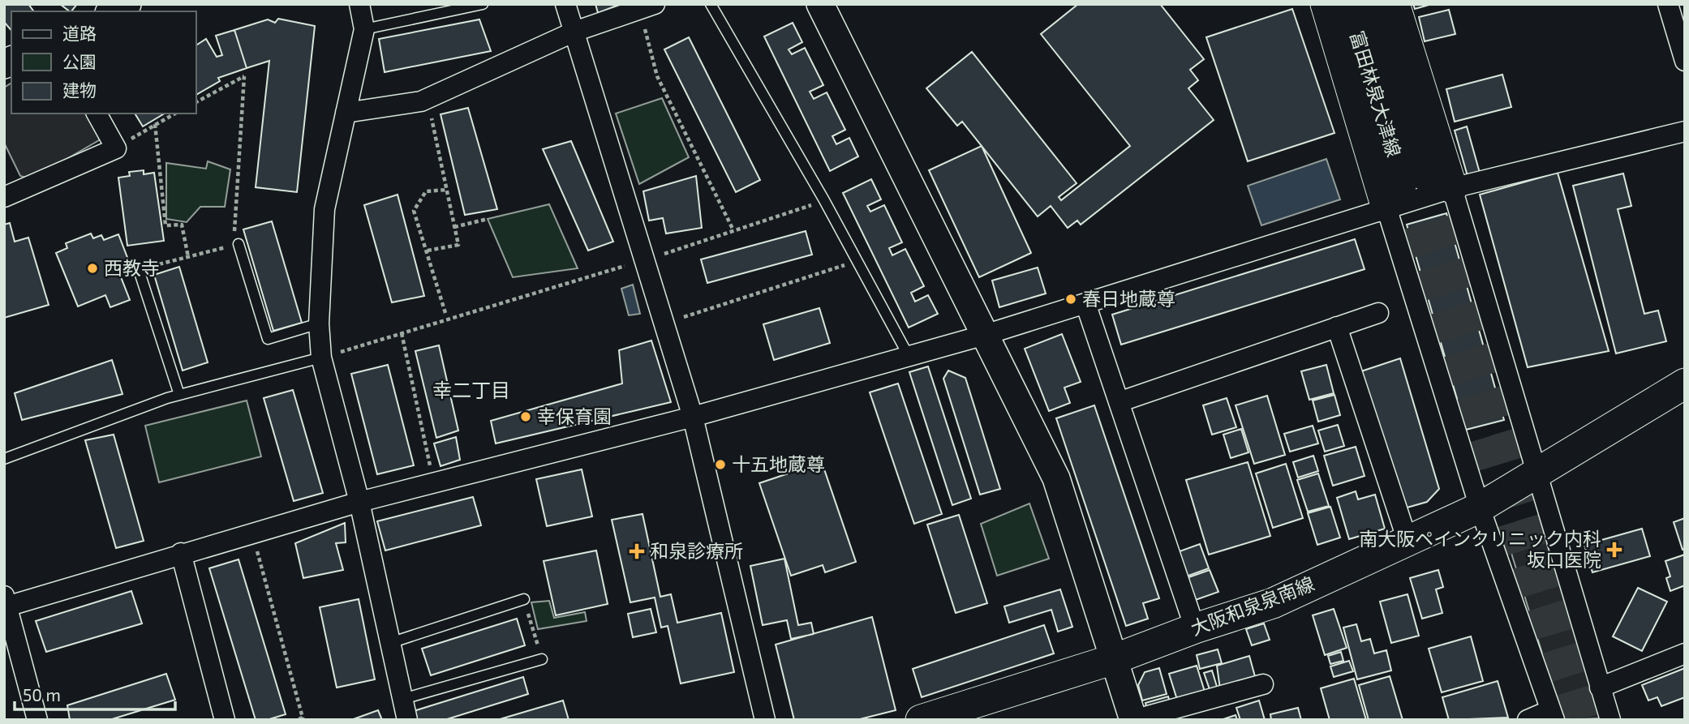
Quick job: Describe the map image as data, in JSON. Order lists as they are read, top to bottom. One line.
{"streets":{"main road":["富田林泉大津線","大阪和泉泉南線"]},"districts":["幸二丁目"],"places":{"other":["西教寺","春日地蔵尊","幸保育園","十五地蔵尊"],"health":["南大阪ペインクリニック内科 坂口医院","和泉診療所"]},"legend":["道路","公園","建物"],"scale_bar":"50 m"}
